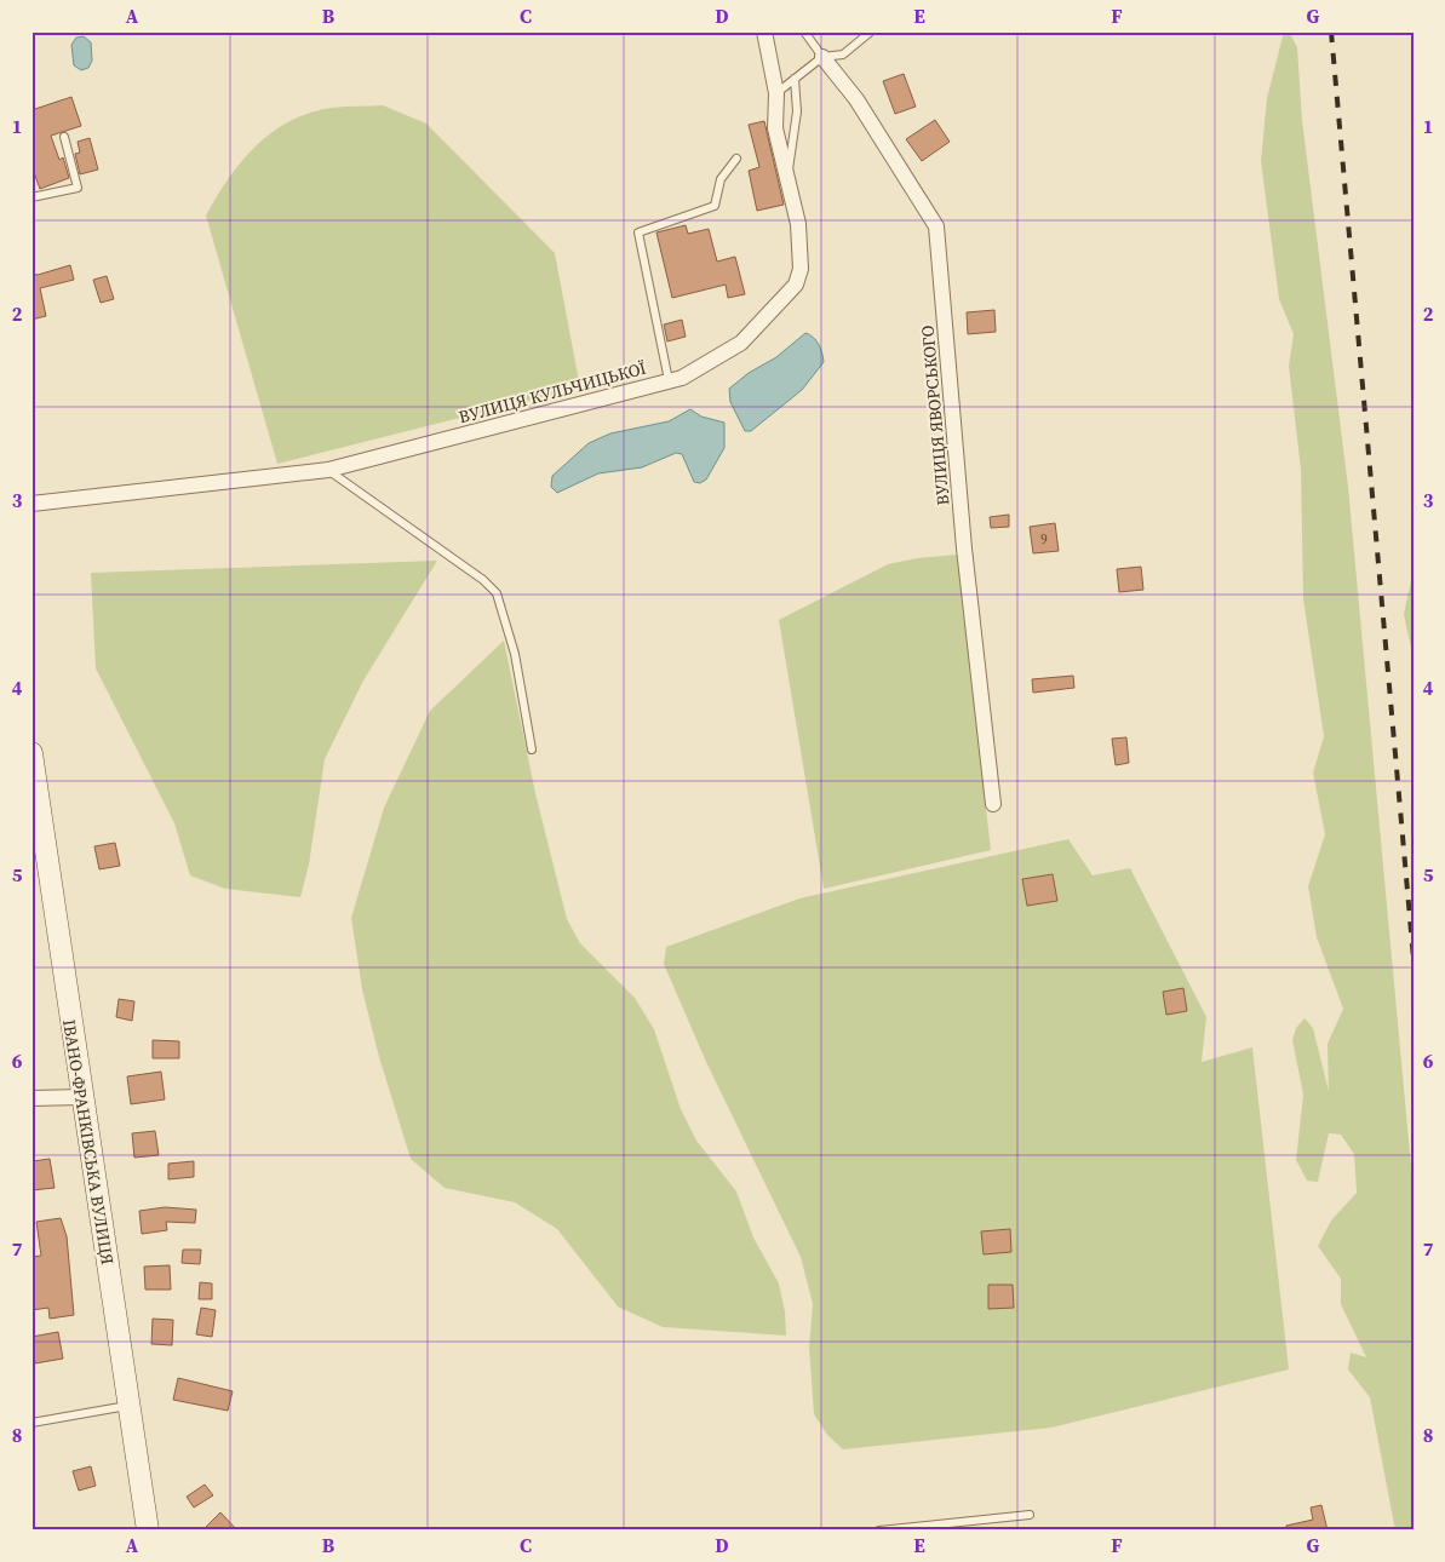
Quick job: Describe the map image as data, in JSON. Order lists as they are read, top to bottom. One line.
{"streets":{"main road":["ІВАНО-ФРАНКІВСЬКА ВУЛИЦЯ"],"street":["ВУЛИЦЯ КУЛЬЧИЦЬКОЇ","ВУЛИЦЯ ЯВОРСЬКОГО"]},"house_numbers":["9"],"grid":{"columns":["A","B","C","D","E","F","G"],"rows":["1","2","3","4","5","6","7","8"]}}
